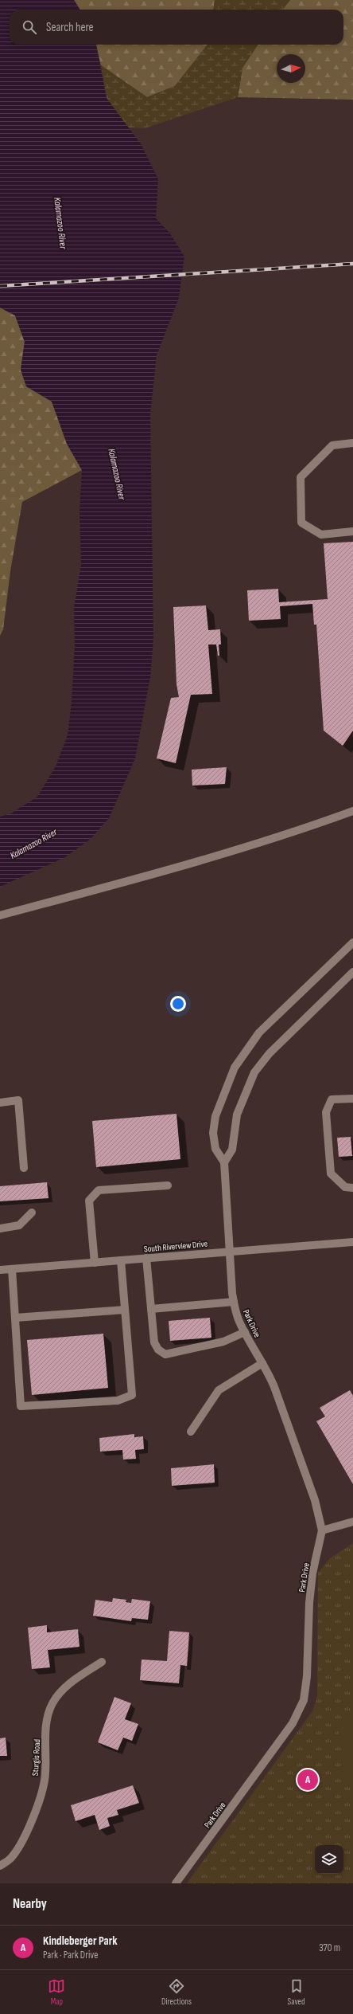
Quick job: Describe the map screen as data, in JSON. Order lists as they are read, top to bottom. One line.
{"streets":{"street":["South Riverview Drive","Park Drive","Sturgis Road"]},"crossings":[["South Riverview Drive","Park Drive"]],"water":["Kalamazoo River"],"north":"right","page":{"search":"Search here","pins":"A","heading":"Nearby","list":[{"mark":"A","name":"Kindleberger Park","note":"Park · Park Drive","value":"370 m"}],"nav":["Map","Directions","Saved"]}}
